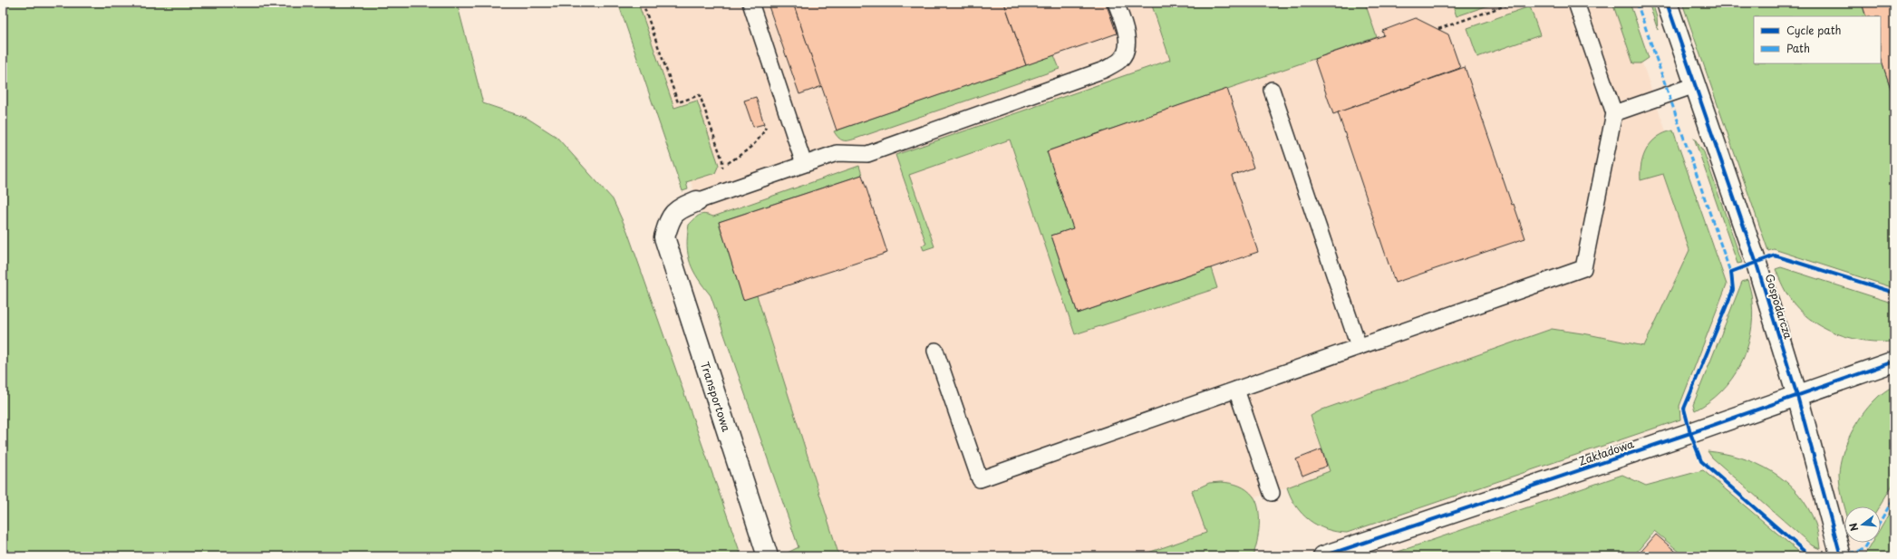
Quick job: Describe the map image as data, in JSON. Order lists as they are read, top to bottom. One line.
{"streets":{"street":["Gospodarcza","Transportowa","Zakładowa"]},"crossings":[["Gospodarcza","Zakładowa"]],"legend":["Cycle path","Path"],"north":"left"}
